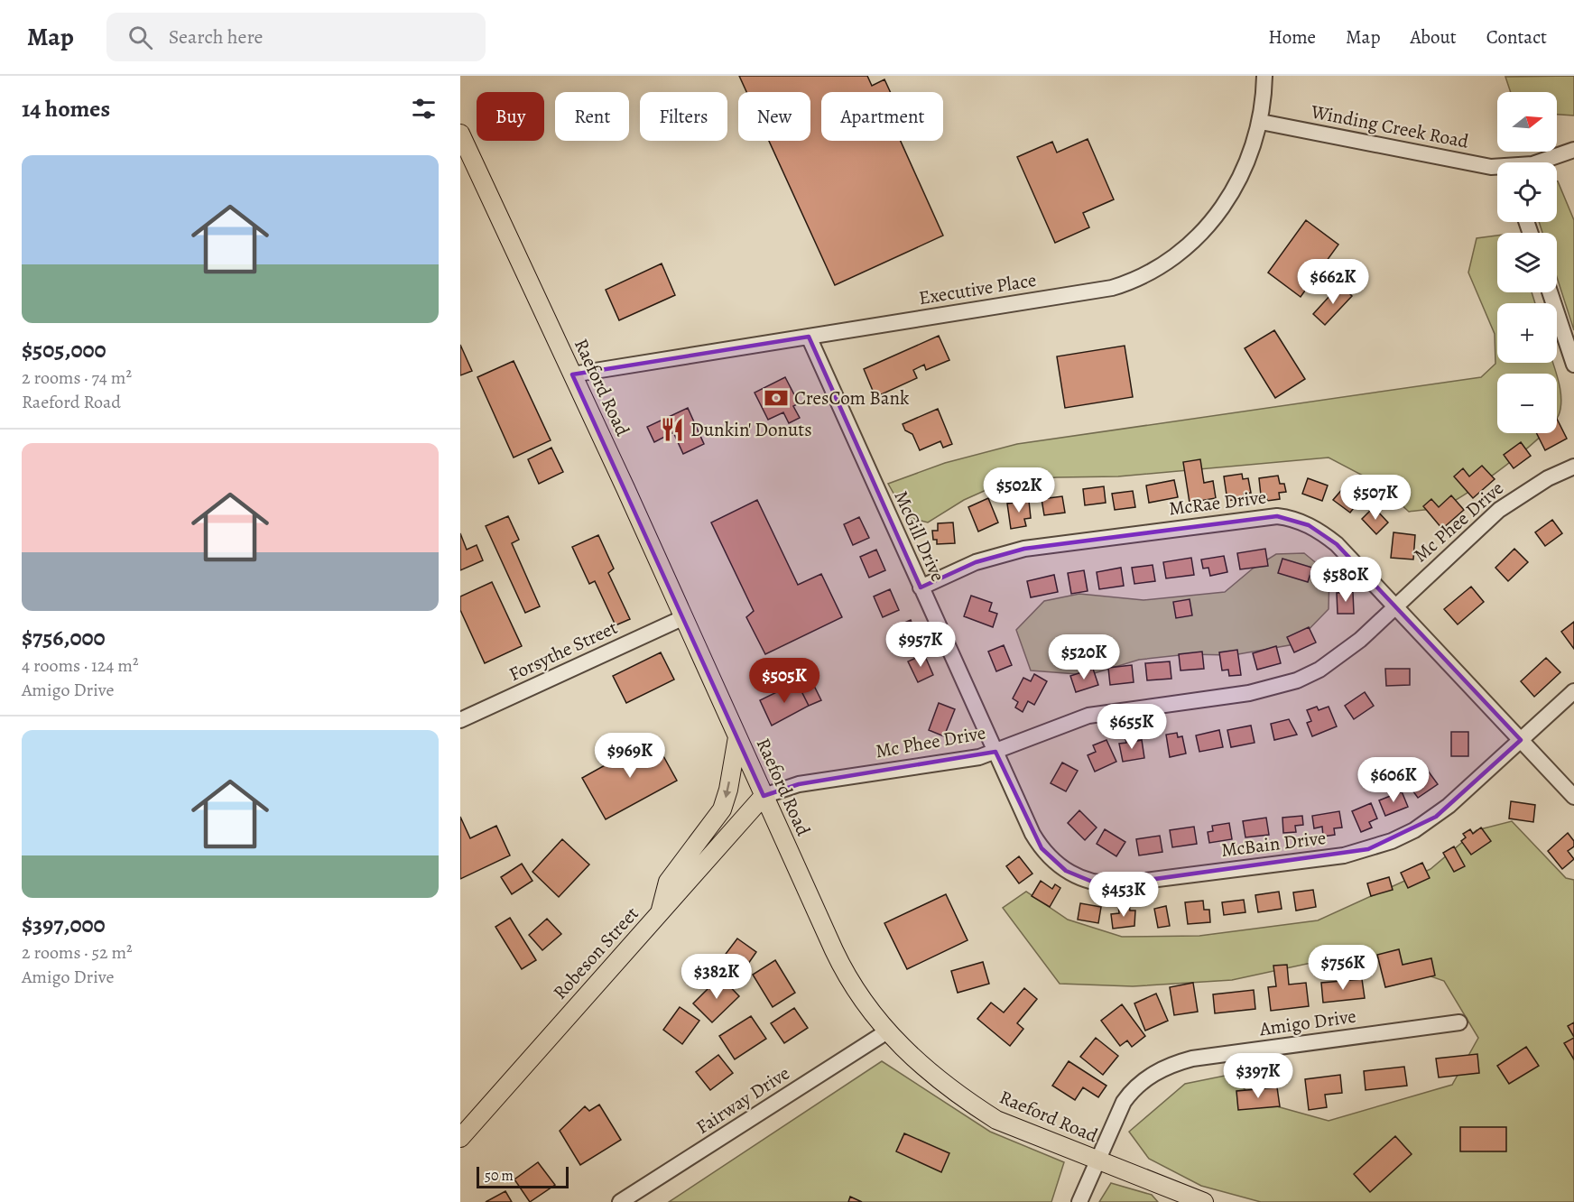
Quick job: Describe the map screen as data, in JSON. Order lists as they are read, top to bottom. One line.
{"streets":{"main road":["Raeford Road","Robeson Street"],"street":["Winding Creek Road","Executive Place","McRae Drive","Mc Phee Drive","McGill Drive","Forsythe Street","McBain Drive","Amigo Drive","Fairway Drive"]},"crossings":[["Winding Creek Road","Executive Place"],["Executive Place","Raeford Road"],["Executive Place","McGill Drive"],["Raeford Road","Mc Phee Drive"],["Raeford Road","Forsythe Street"],["Raeford Road","Robeson Street"],["Raeford Road","Amigo Drive"],["Raeford Road","Fairway Drive"],["McRae Drive","Mc Phee Drive"],["McRae Drive","McGill Drive"],["McRae Drive","McBain Drive"],["Mc Phee Drive","McGill Drive"],["Mc Phee Drive","McBain Drive"],["Mc Phee Drive","Robeson Street"],["McGill Drive","McBain Drive"]],"places":{"bank":["CresCom Bank"],"restaurant":["Dunkin' Donuts"]},"scale_bar":"50 m","north":"right","page":{"header":"Map","search":"Search here","nav":["Home","Map","About","Contact"],"heading":"14 homes","map_buttons":["+","−"],"chip":["Buy","Rent","Filters","New","Apartment"],"list":[{"name":"$505,000","note":"2 rooms · 74 m² · Raeford Road"},{"name":"$756,000","note":"4 rooms · 124 m² · Amigo Drive"},{"name":"$397,000","note":"2 rooms · 52 m² · Amigo Drive"}],"price":["$662K","$502K","$507K","$580K","$957K","$520K","$505K","$655K","$969K","$606K","$453K","$756K","$382K","$397K"],"scale":"50 m"}}
